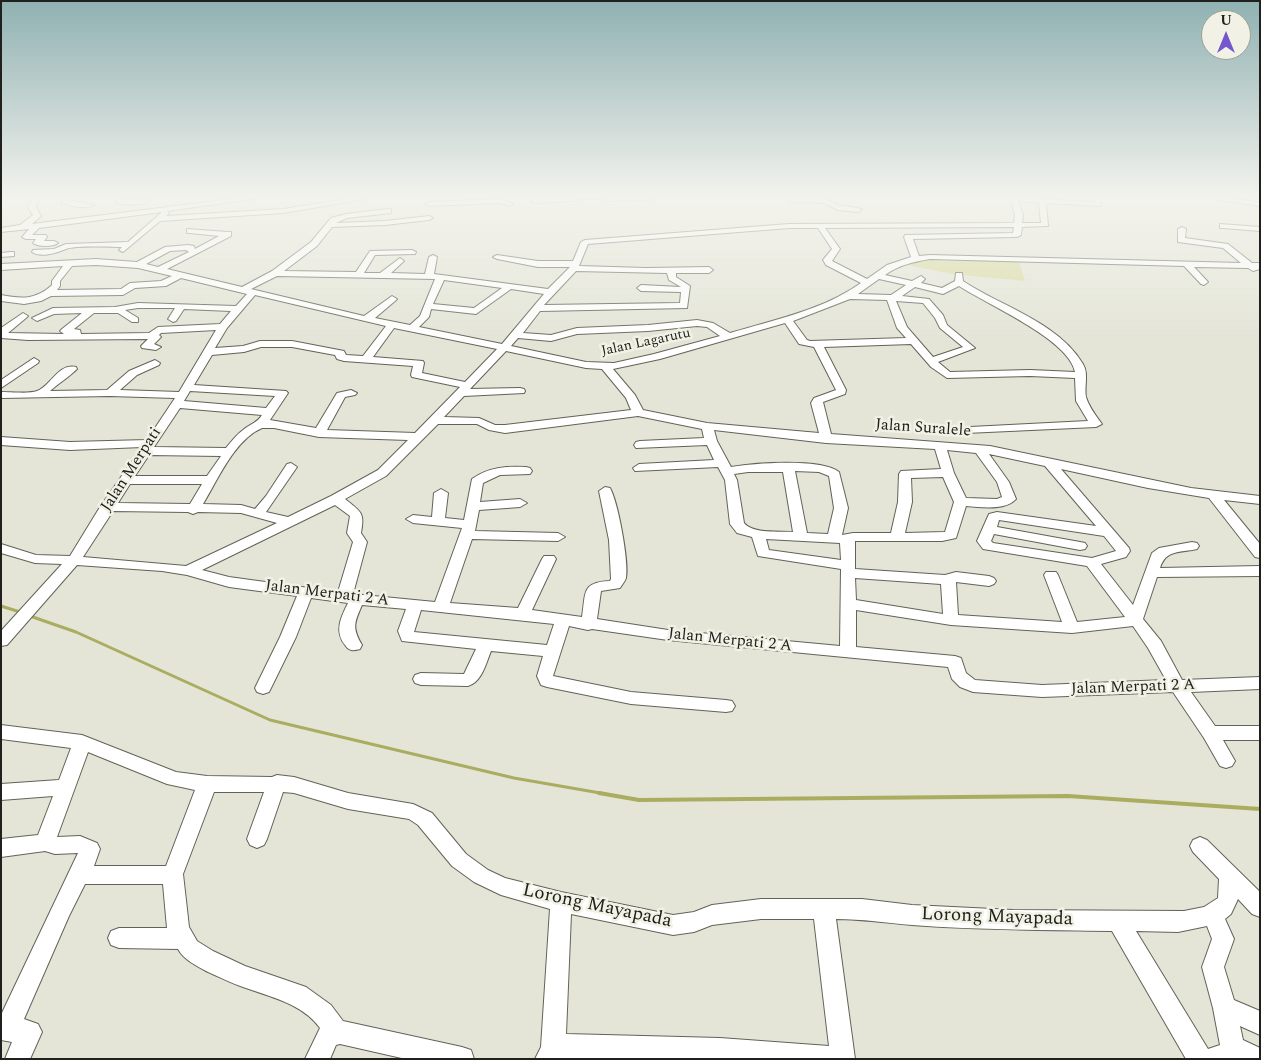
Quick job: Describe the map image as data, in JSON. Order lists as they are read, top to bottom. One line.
{"streets":{"street":["Jalan Lagarutu","Jalan Suralele","Jalan Merpati","Jalan Merpati 2 A","Lorong Mayapada"]},"crossings":[["Jalan Lagarutu","Jalan Merpati"],["Jalan Merpati","Jalan Merpati 2 A"]],"north":"top"}
